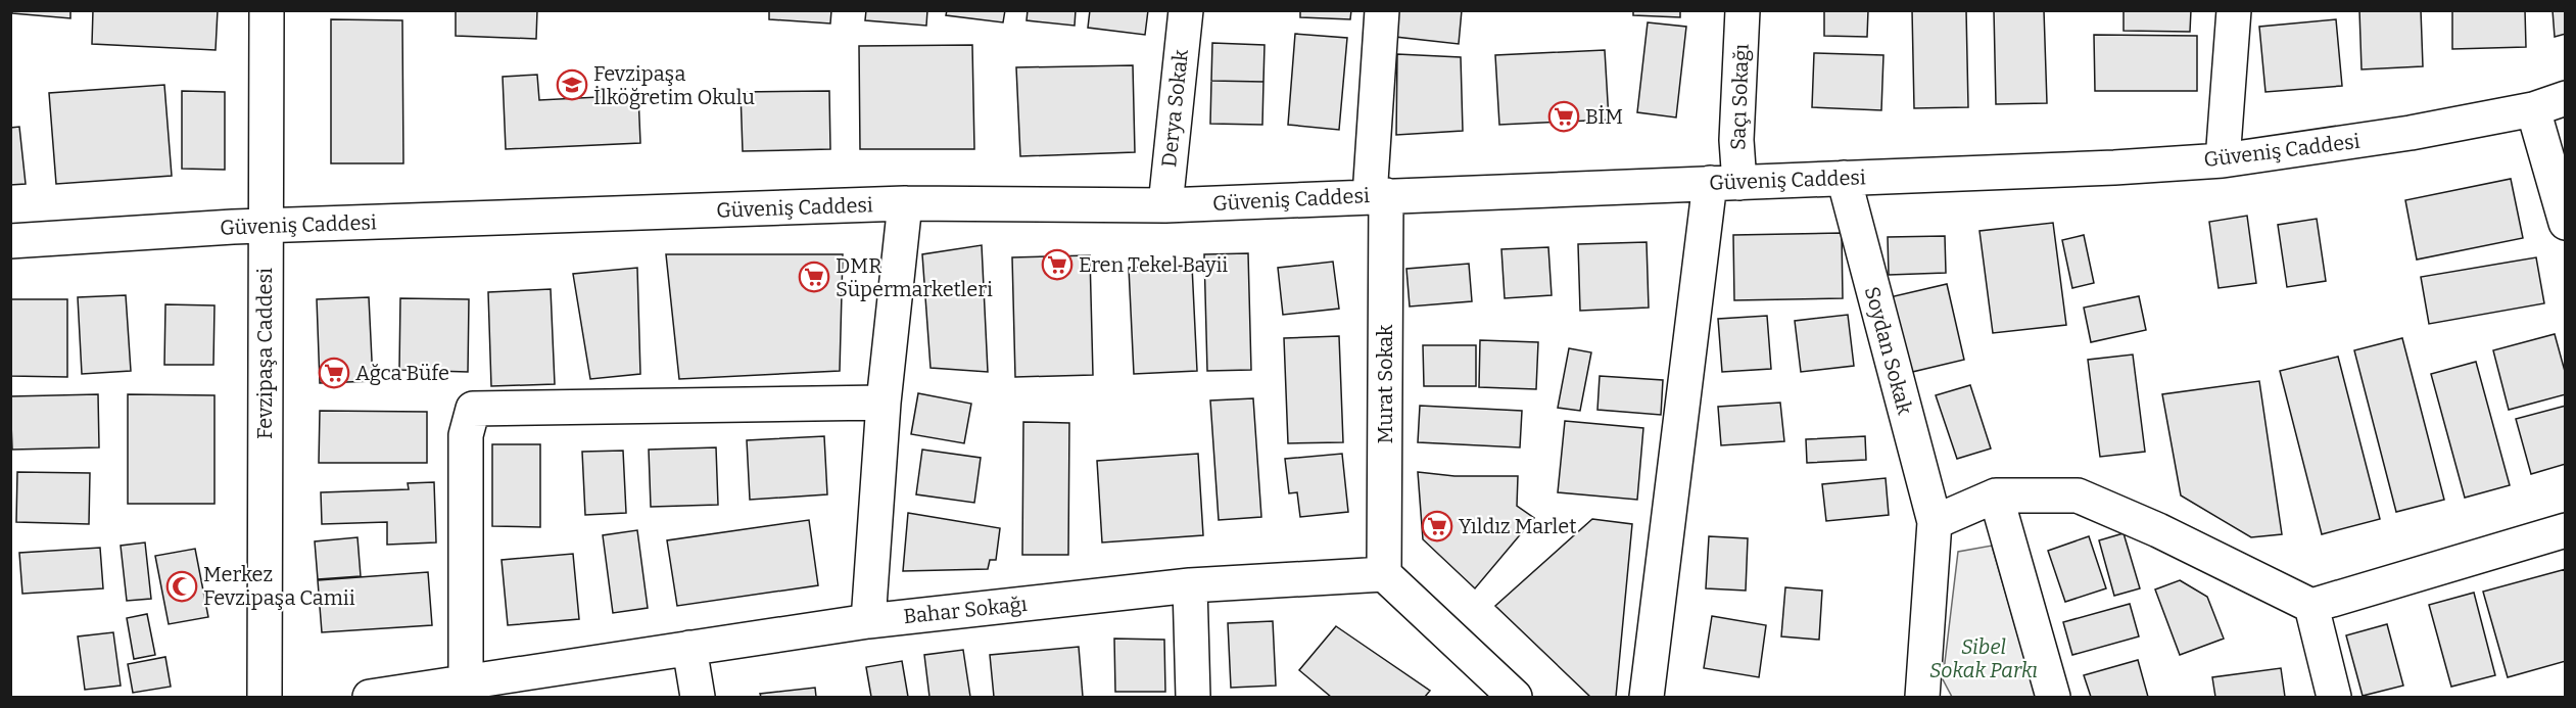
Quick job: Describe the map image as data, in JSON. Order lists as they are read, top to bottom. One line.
{"streets":{"street":["Saçı Sokağı","Derya Sokak","Güveniş Caddesi","Soydan Sokak","Fevzipaşa Caddesi","Murat Sokak","Bahar Sokağı"]},"crossings":[["Saçı Sokağı","Güveniş Caddesi"],["Derya Sokak","Güveniş Caddesi"],["Güveniş Caddesi","Soydan Sokak"],["Güveniş Caddesi","Fevzipaşa Caddesi"],["Güveniş Caddesi","Murat Sokak"],["Murat Sokak","Bahar Sokağı"]],"parks":["Sibel Sokak Parkı"],"places":{"school or university":["Fevzipaşa İlköğretim Okulu"],"supermarket":["BİM","Eren Tekel Bayii","DMR Süpermarketleri","Ağca Büfe","Yıldız Marlet"],"mosque":["Merkez Fevzipaşa Camii"]}}
